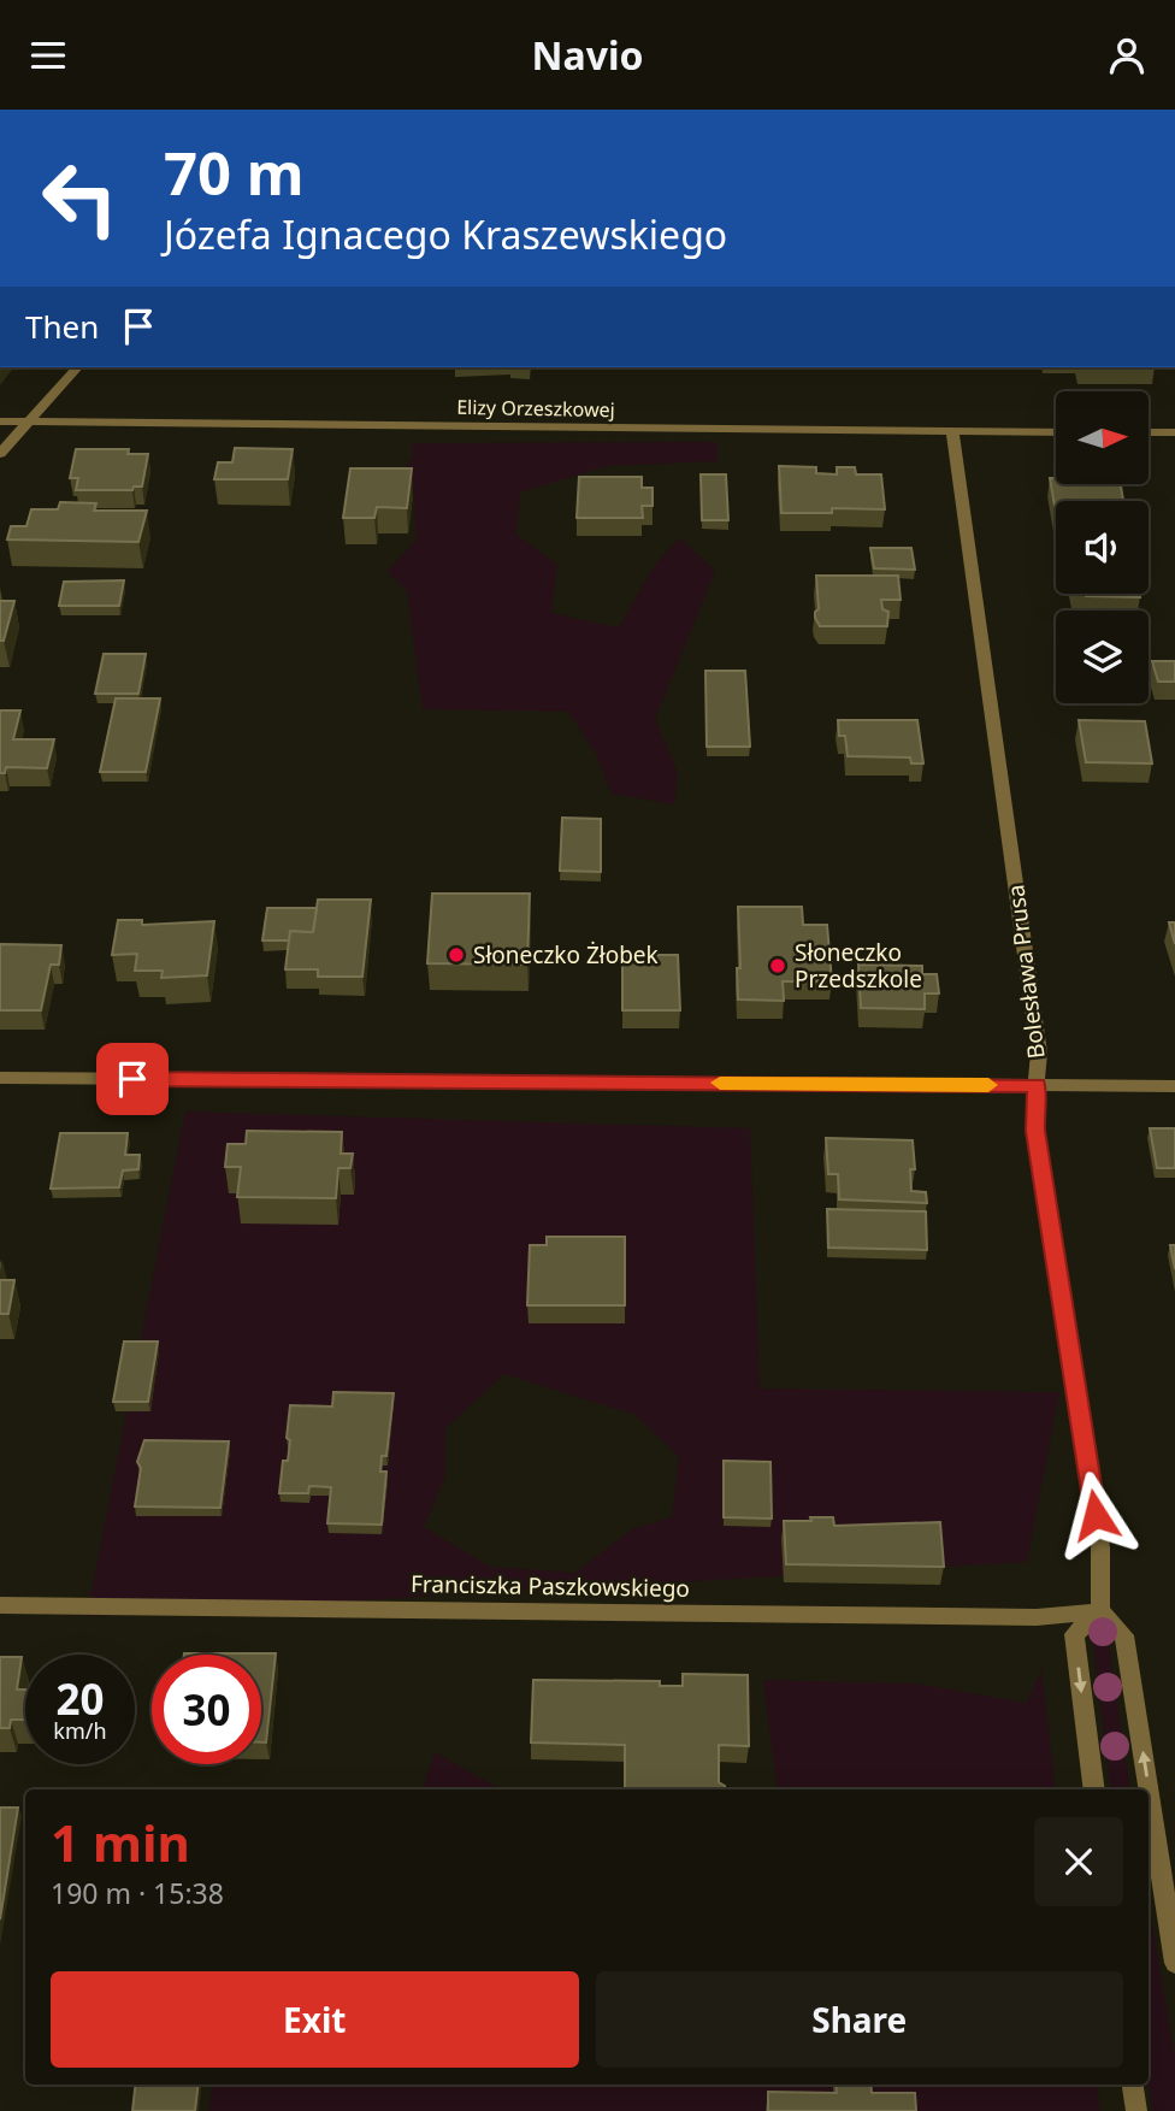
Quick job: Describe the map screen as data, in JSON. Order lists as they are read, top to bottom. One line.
{"streets":{"street":["Elizy Orzeszkowej","Bolesława Prusa","Franciszka Paszkowskiego"]},"crossings":[["Elizy Orzeszkowej","Bolesława Prusa"],["Bolesława Prusa","Franciszka Paszkowskiego"]],"places":["Słoneczko Żłobek","Słoneczko Przedszkole"],"north":"right","page":{"header":"Navio","turn":["70 m","Józefa Ignacego Kraszewskiego"],"then":"Then","speed":"20 km/h","limit":"30","heading":["1 min","190 m · 15:38"],"buttons":["Exit","Share"]}}
